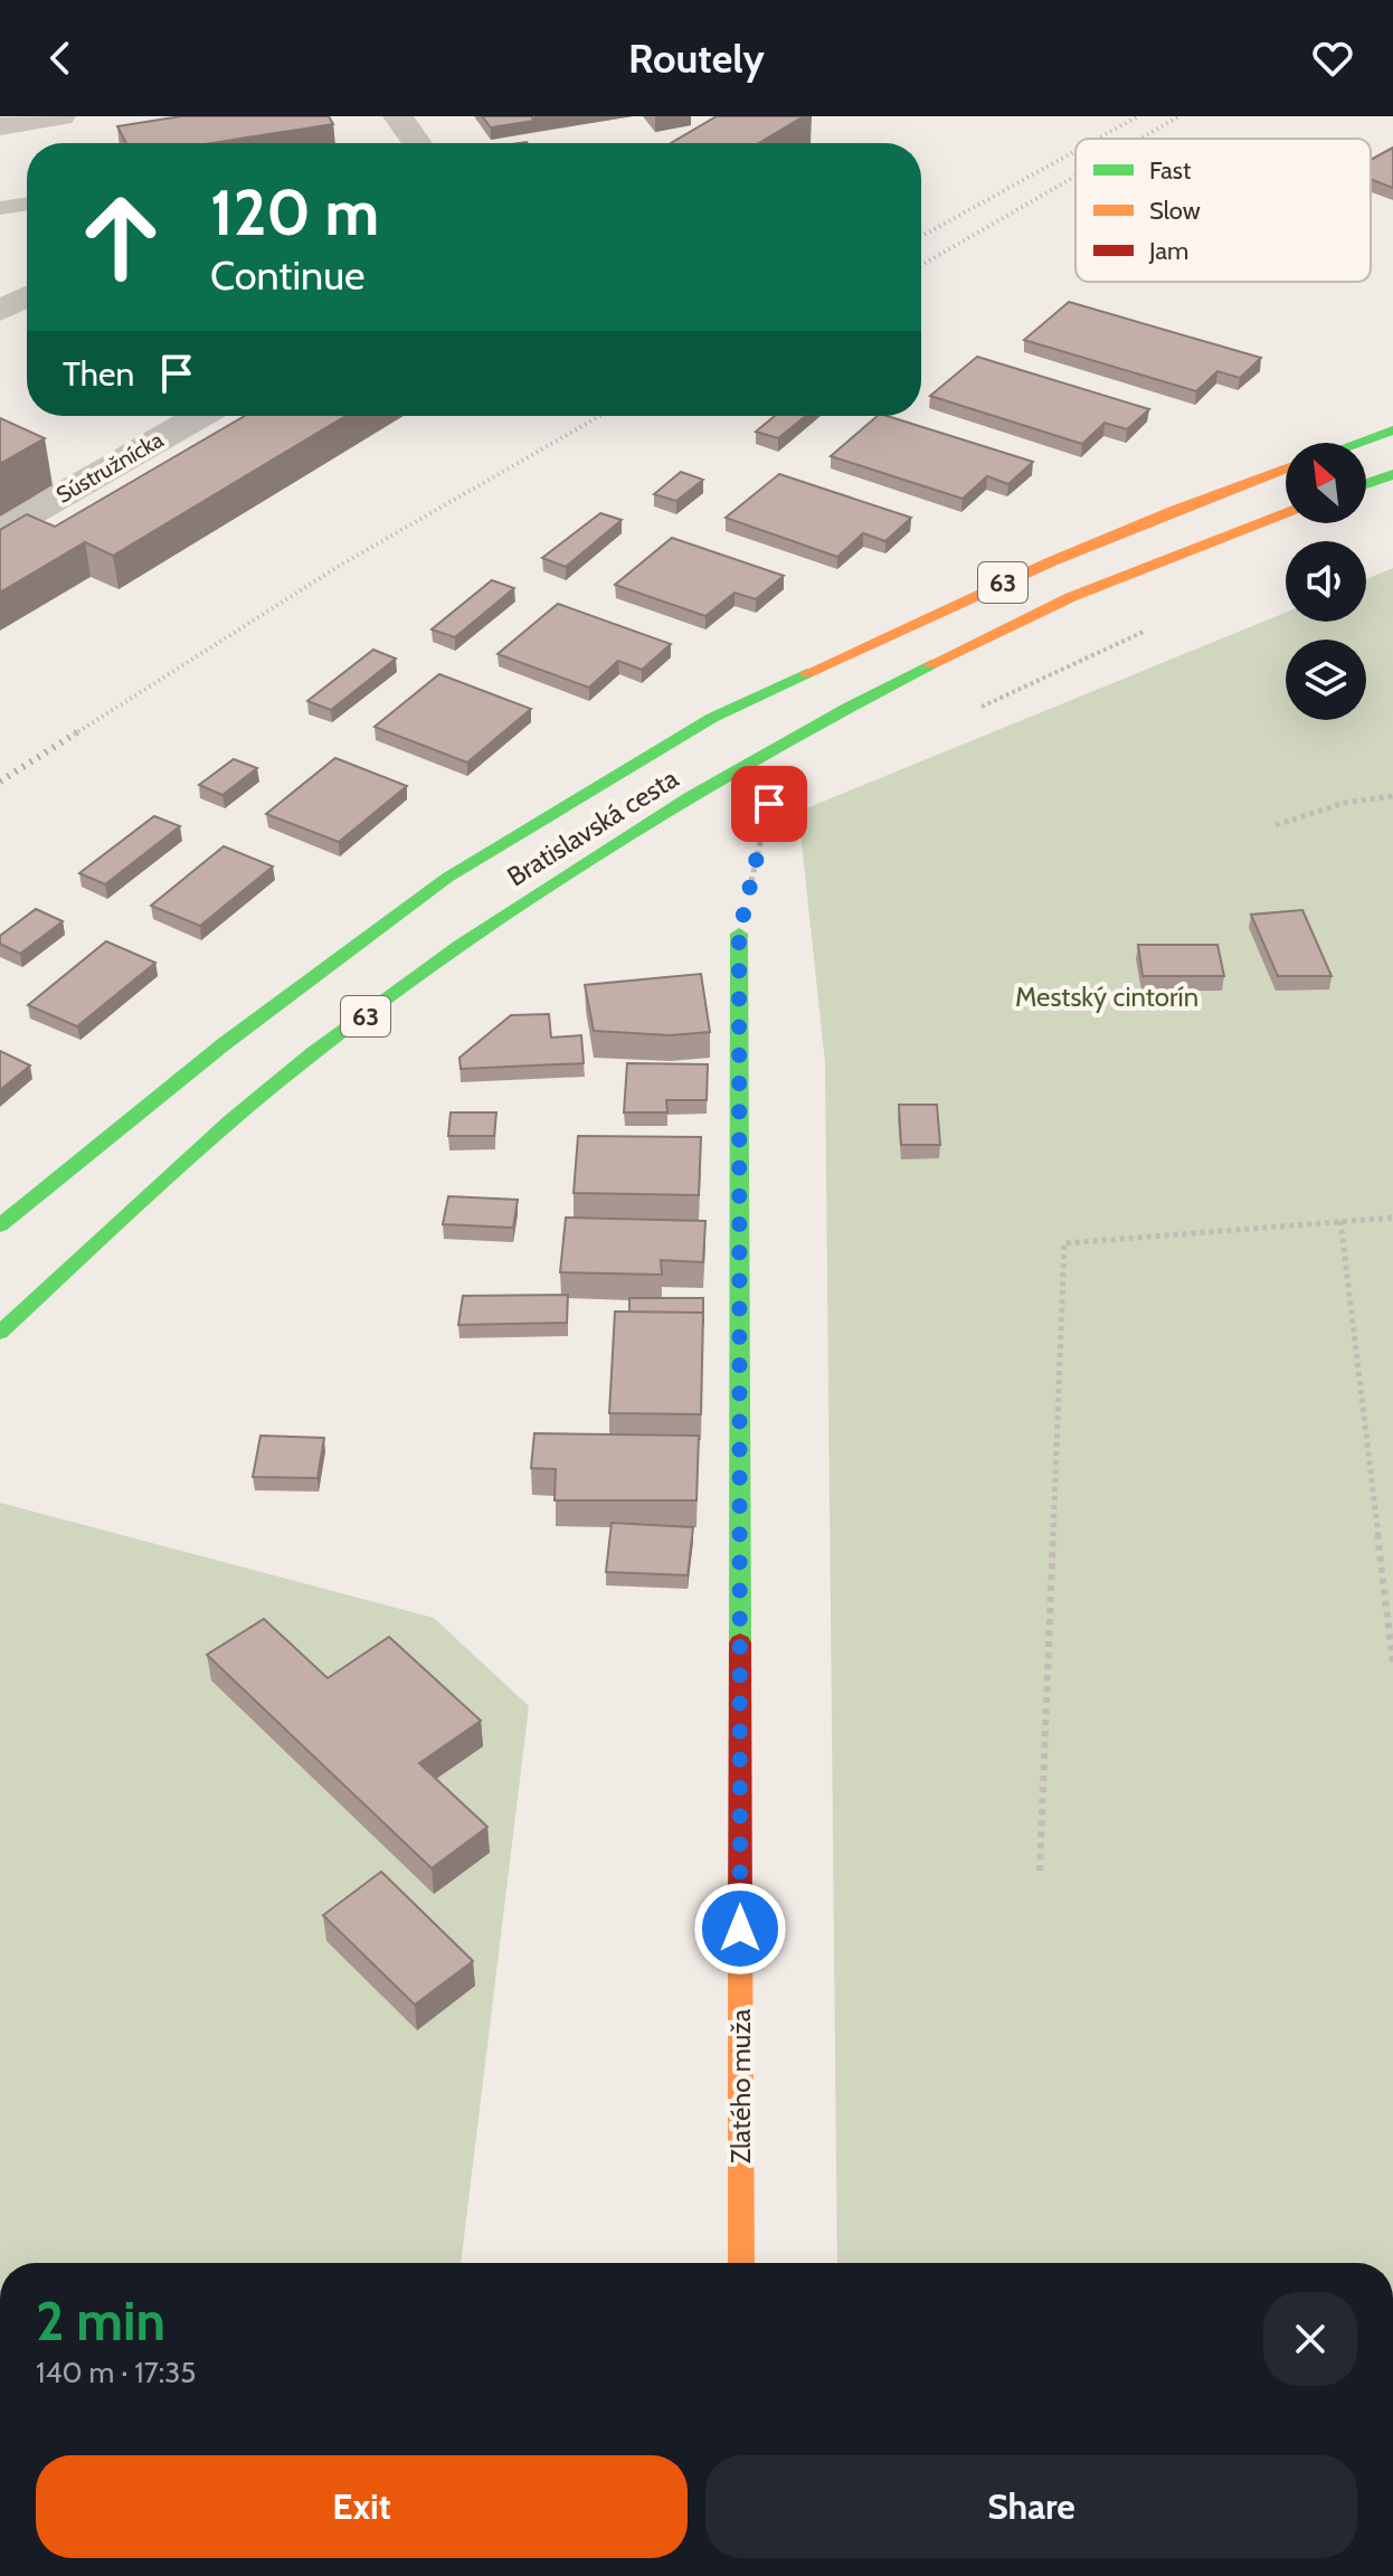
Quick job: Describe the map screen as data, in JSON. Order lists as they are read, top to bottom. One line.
{"streets":{"main road":["63","Bratislavská cesta","Zlatého muža"],"street":["Sústružnícka"]},"parks":["Mestský cintorín"],"legend":["Fast","Slow","Jam"],"north":"top left","page":{"header":"Routely","turn":["120 m","Continue"],"then":"Then","heading":["2 min","140 m · 17:35"],"buttons":["Exit","Share"]}}
